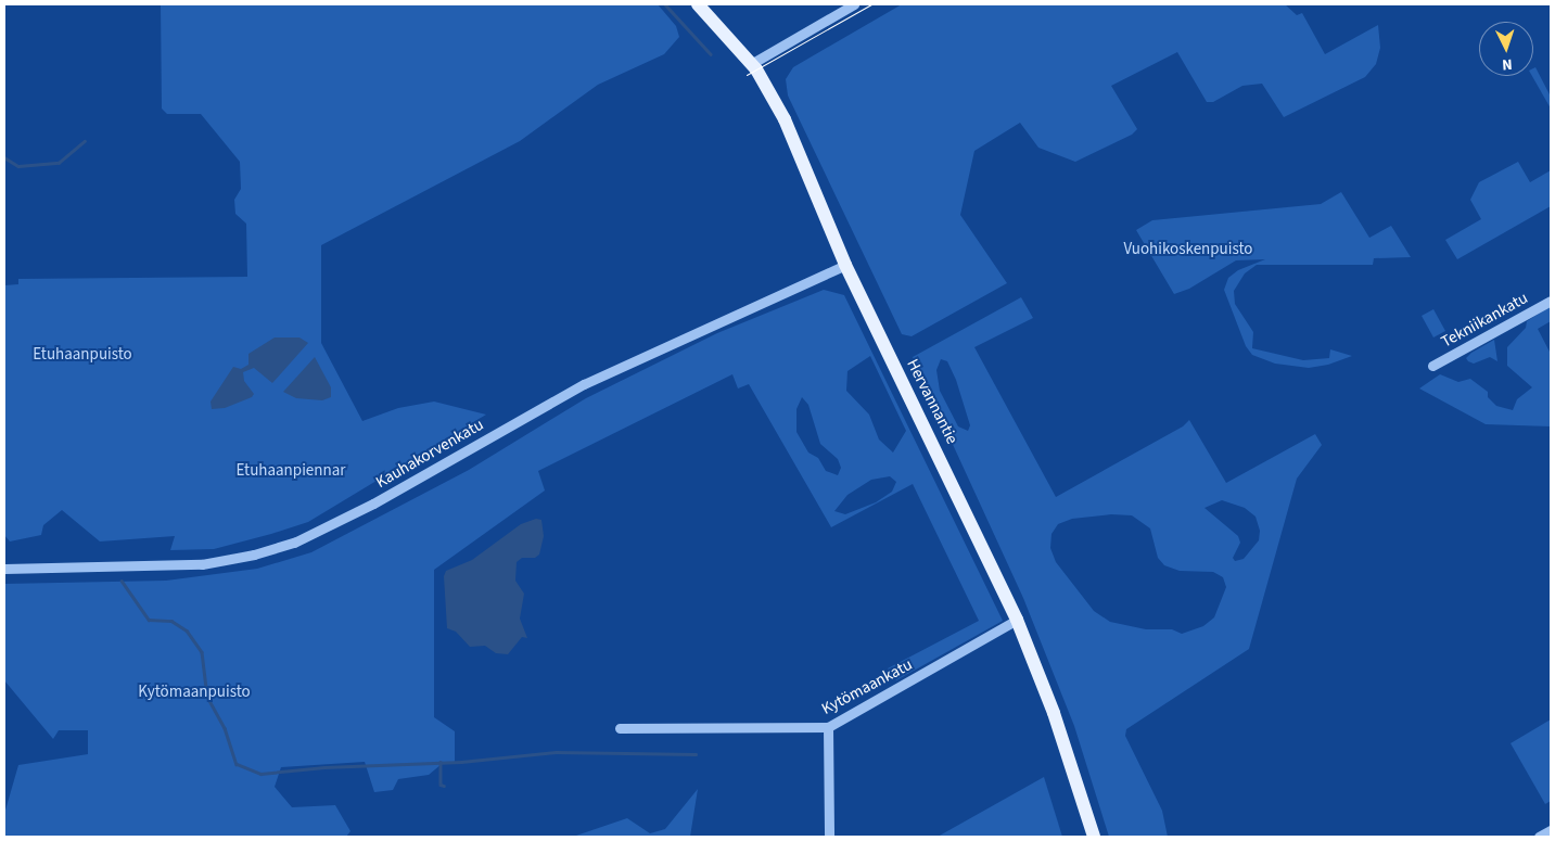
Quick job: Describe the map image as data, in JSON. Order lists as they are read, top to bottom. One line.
{"streets":{"main road":["Hervannantie"],"street":["Tekniikankatu","Kauhakorvenkatu","Kytömaankatu"]},"crossings":[["Hervannantie","Kauhakorvenkatu"],["Hervannantie","Kytömaankatu"]],"parks":["Vuohikoskenpuisto","Etuhaanpuisto","Etuhaanpiennar","Kytömaanpuisto"],"north":"bottom"}
